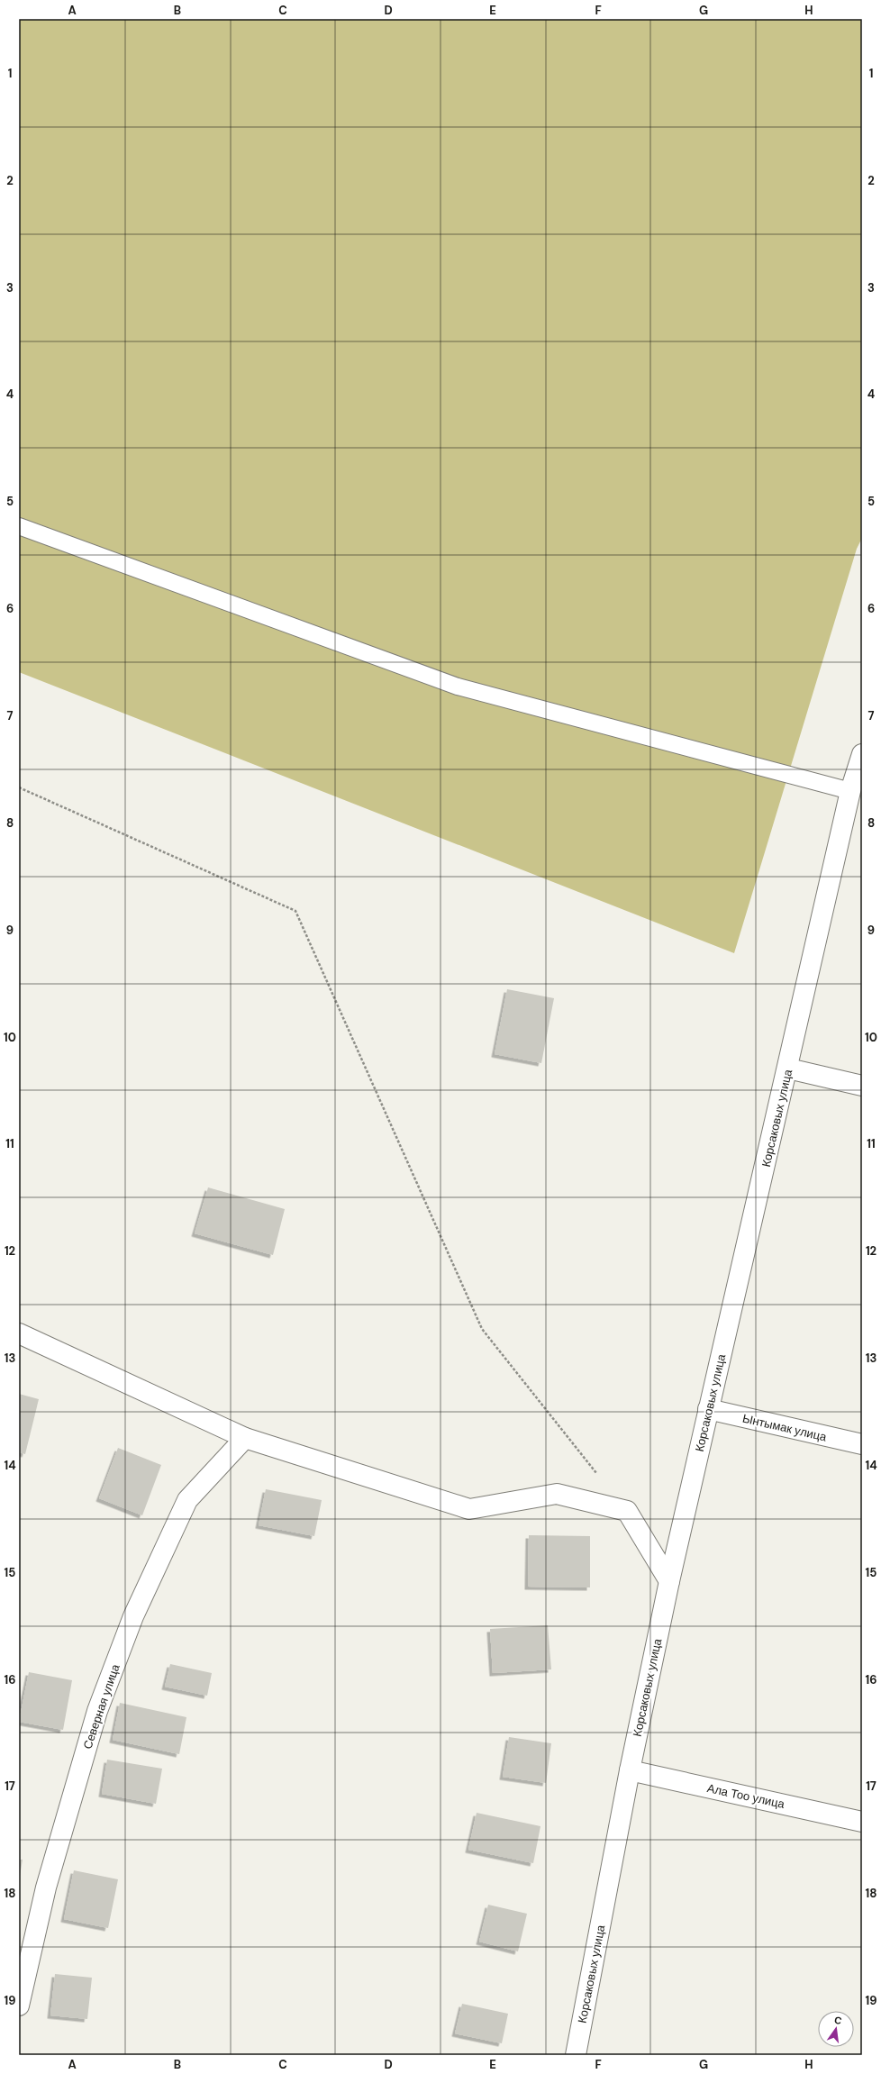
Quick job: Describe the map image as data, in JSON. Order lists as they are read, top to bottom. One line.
{"streets":{"street":["Корсаковых улица","Ынтымак улица","Северная улица","Ала Тоо улица"]},"crossings":[["Корсаковых улица","Ынтымак улица"],["Корсаковых улица","Ала Тоо улица"]],"north":"top","grid":{"columns":["A","B","C","D","E","F","G","H"],"rows":["1","2","3","4","5","6","7","8","9","10","11","12","13","14","15","16","17","18","19"]}}
